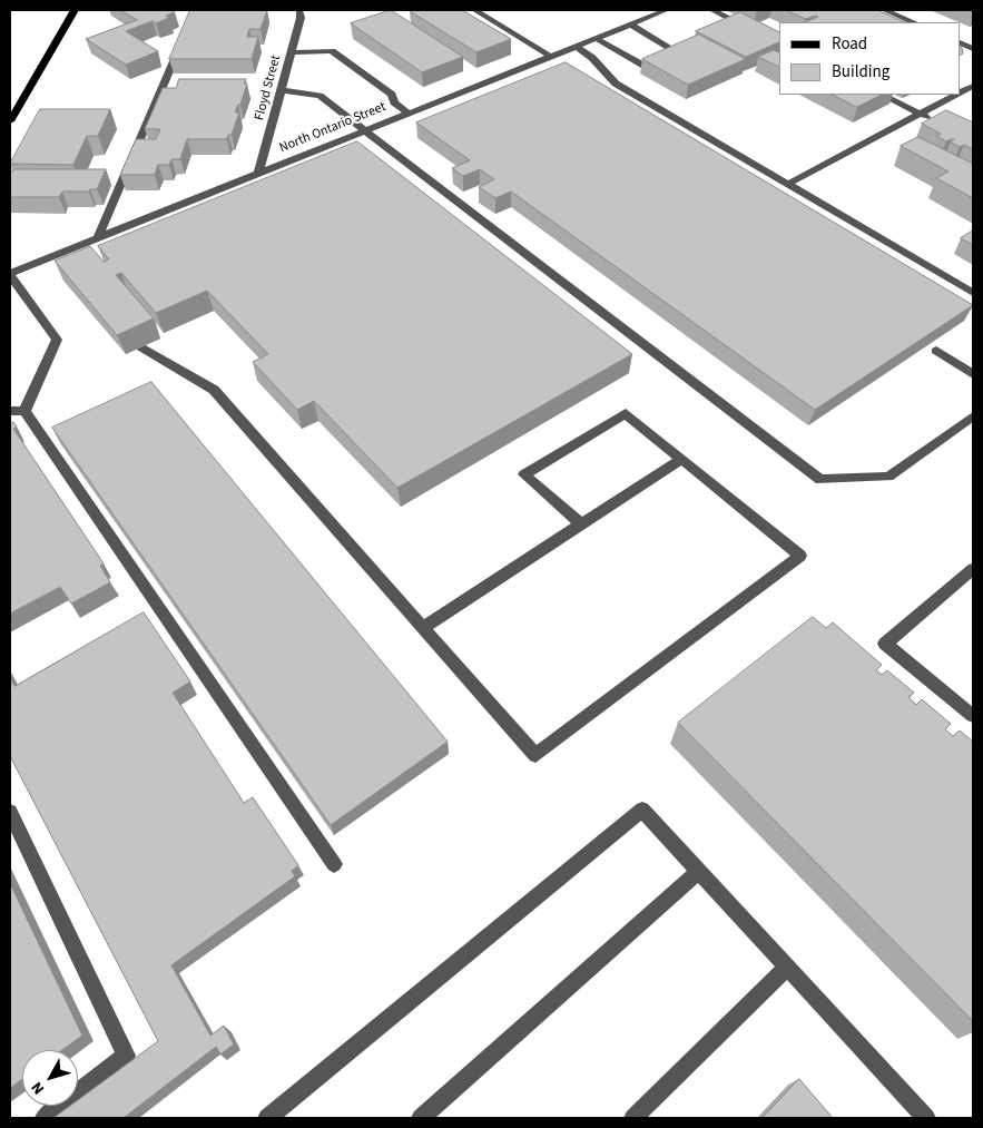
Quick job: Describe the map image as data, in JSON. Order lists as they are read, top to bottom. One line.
{"streets":{"street":["Floyd Street","North Ontario Street"]},"crossings":[["Floyd Street","North Ontario Street"]],"legend":["Road","Building"],"north":"bottom left"}
